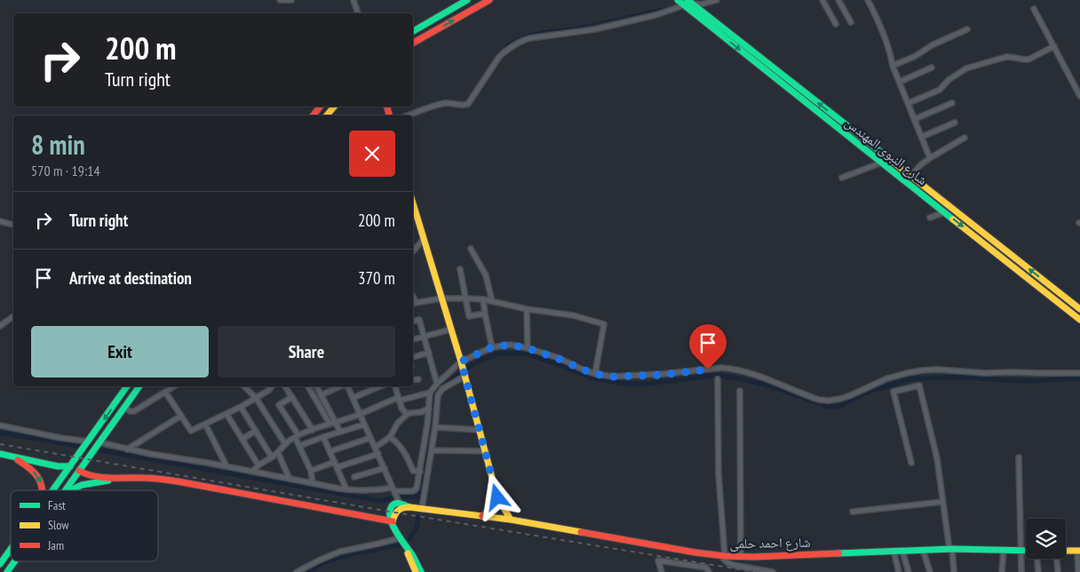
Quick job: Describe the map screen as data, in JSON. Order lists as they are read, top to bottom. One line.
{"streets":{"main road":["شارع النبوى المهندس","شارع احمد حلمى"]},"legend":["Fast","Slow","Jam"],"page":{"turn":["200 m","Turn right"],"heading":["8 min","570 m · 19:14"],"list":[{"name":"Turn right","value":"200 m"},{"name":"Arrive at destination","value":"370 m"}],"buttons":["Exit","Share"]}}
